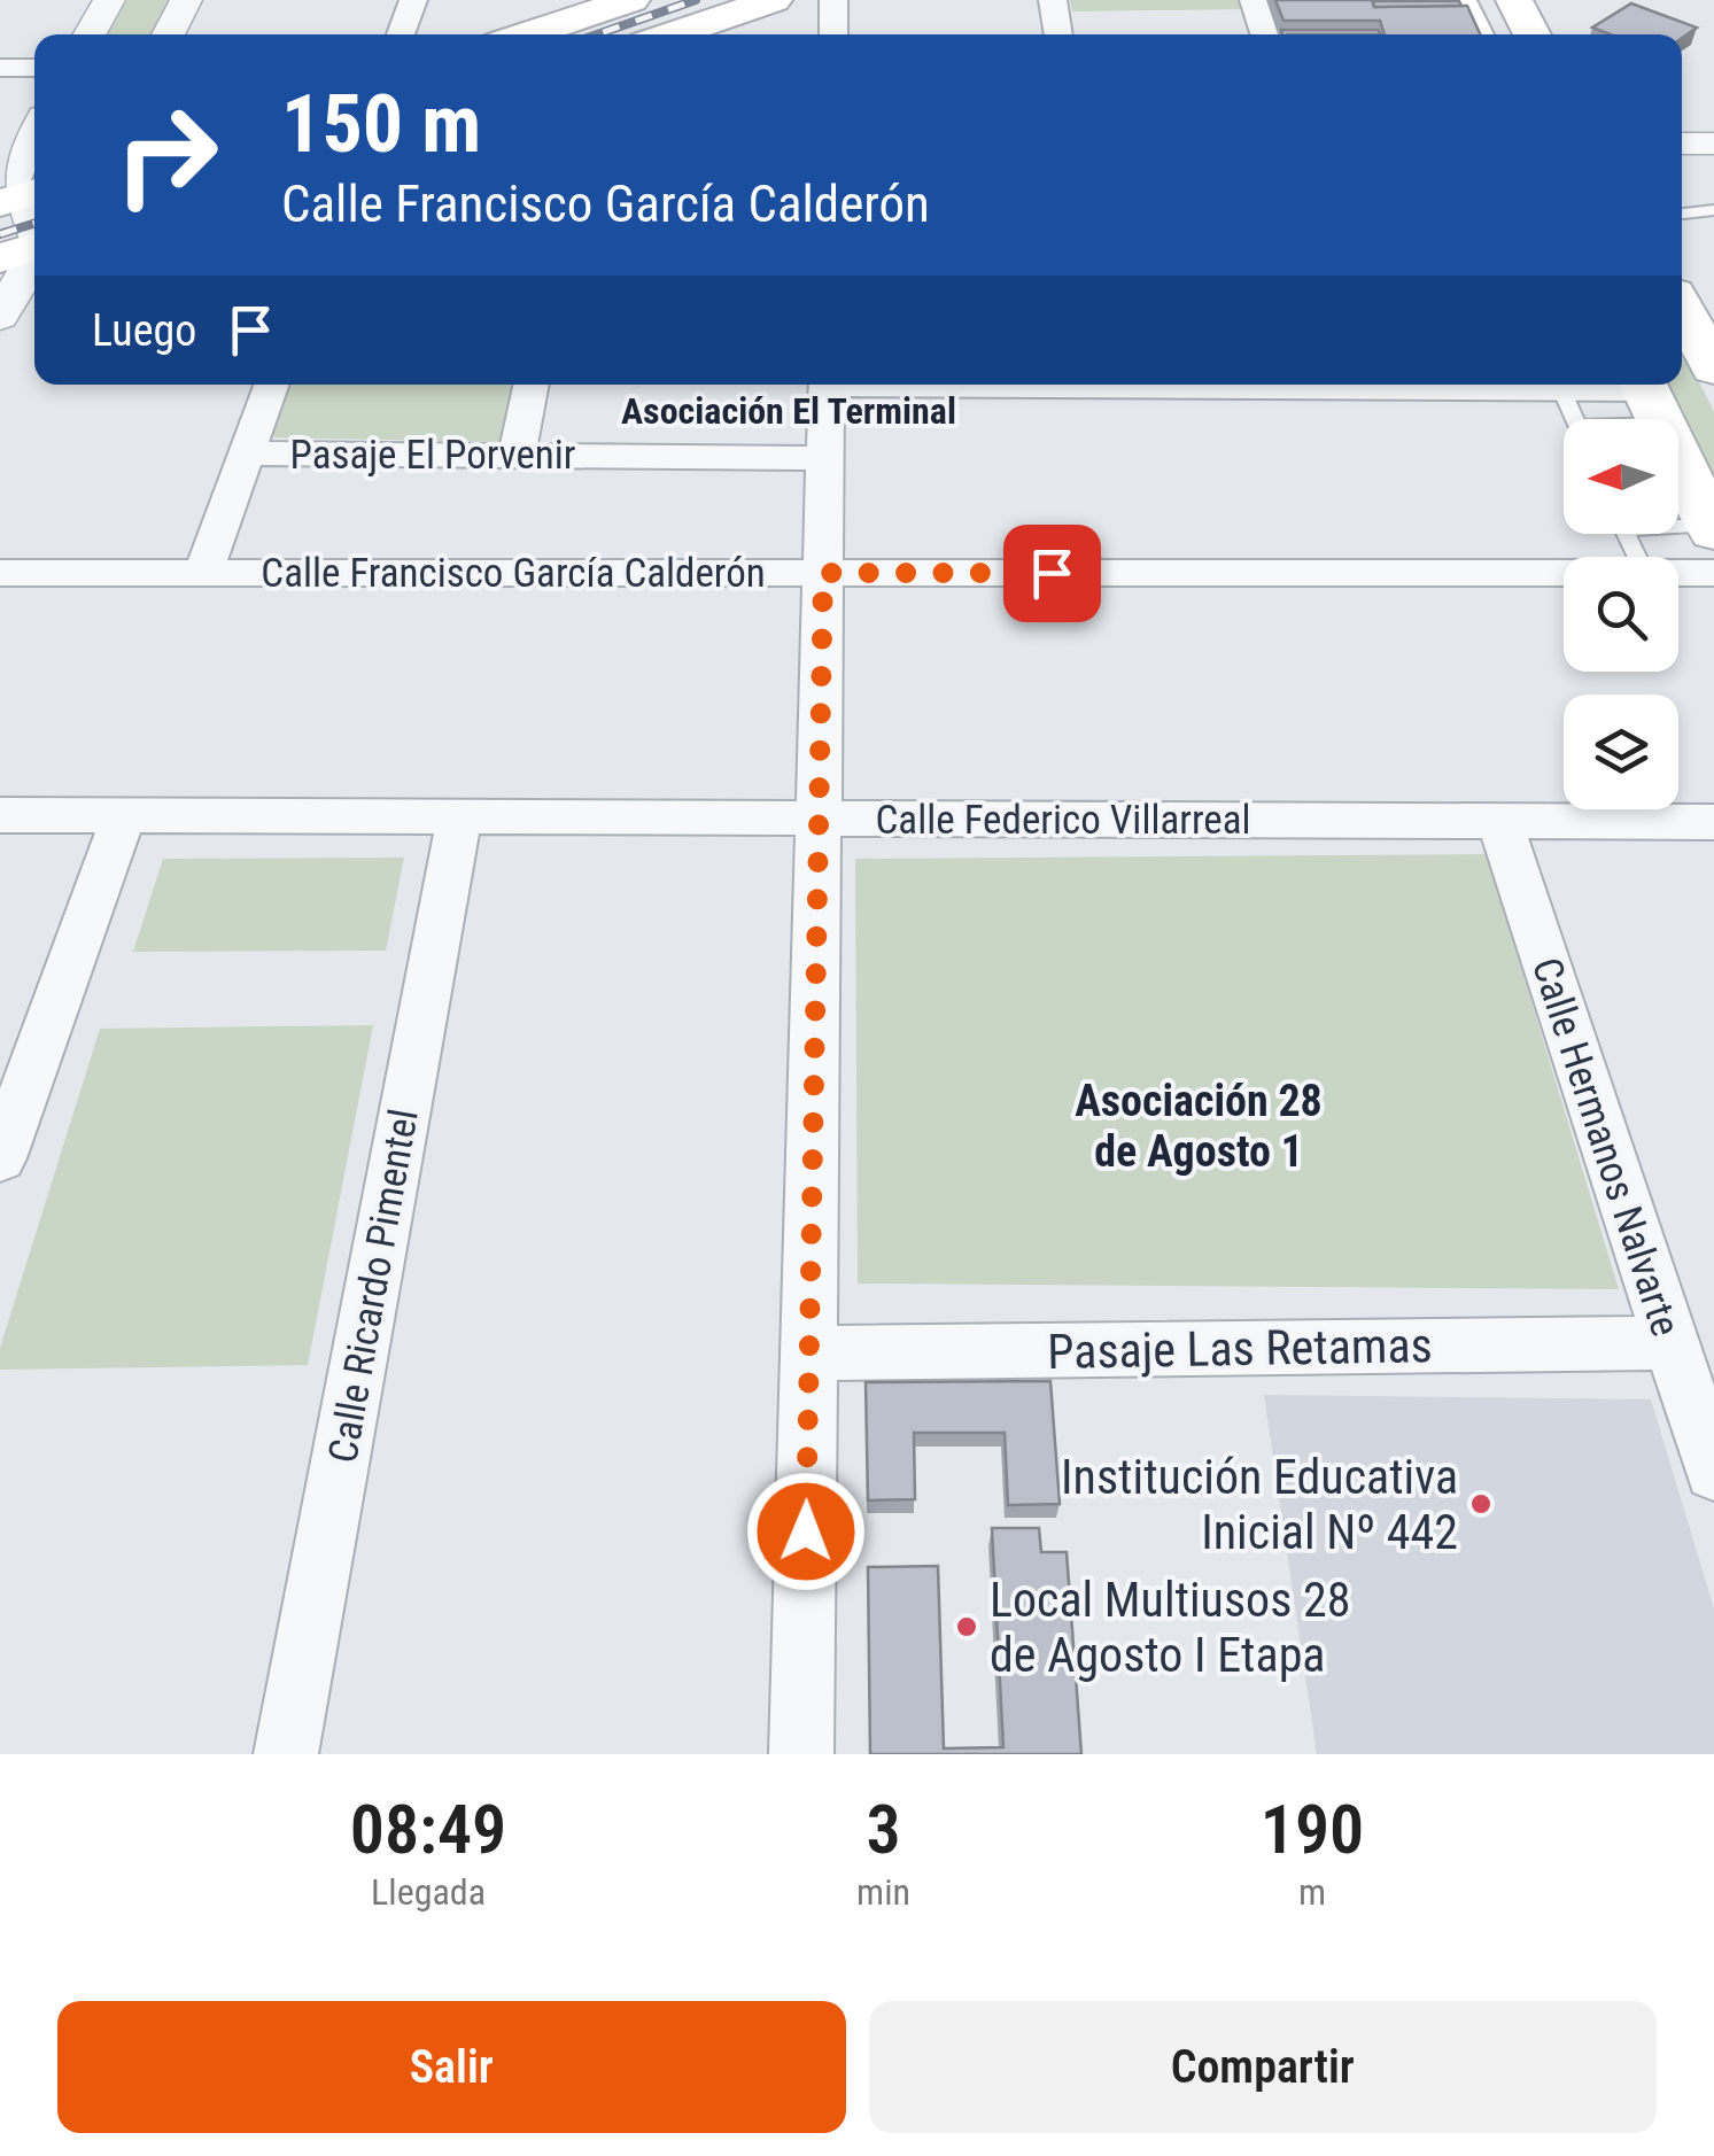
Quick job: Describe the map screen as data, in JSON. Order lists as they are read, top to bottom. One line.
{"streets":{"street":["Pasaje El Porvenir","Calle Francisco García Calderón","Calle Federico Villarreal","Calle Hermanos Nalvarte","Calle Ricardo Pimentel","Pasaje Las Retamas"]},"crossings":[["Calle Federico Villarreal","Calle Hermanos Nalvarte"],["Calle Federico Villarreal","Calle Ricardo Pimentel"],["Calle Hermanos Nalvarte","Pasaje Las Retamas"]],"districts":["Asociación El Terminal","Asociación 28 de Agosto 1"],"places":["Institución Educativa Inicial Nº 442","Local Multiusos 28 de Agosto I Etapa"],"north":"left","page":{"turn":["150 m","Calle Francisco García Calderón"],"then":"Luego","eta":["08:49","Llegada","3","min","190","m"],"buttons":["Salir","Compartir"]}}
